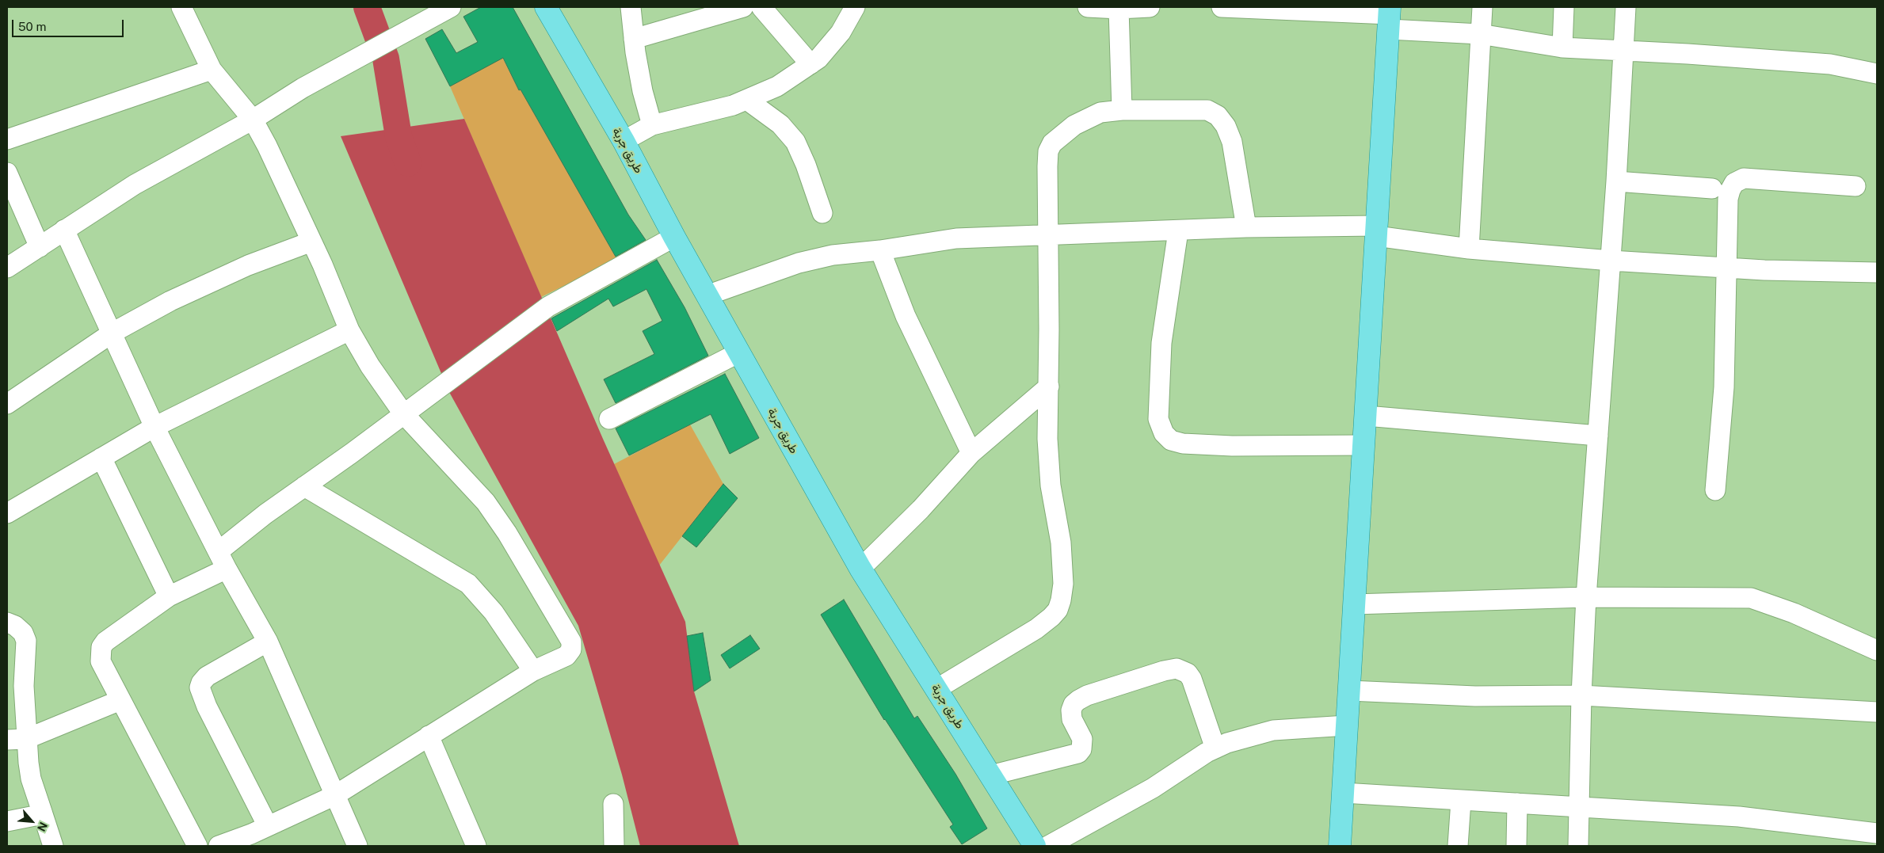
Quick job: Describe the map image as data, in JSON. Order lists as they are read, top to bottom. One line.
{"streets":{"main road":["طريق جربة"]},"scale_bar":"50 m","north":"bottom right"}
